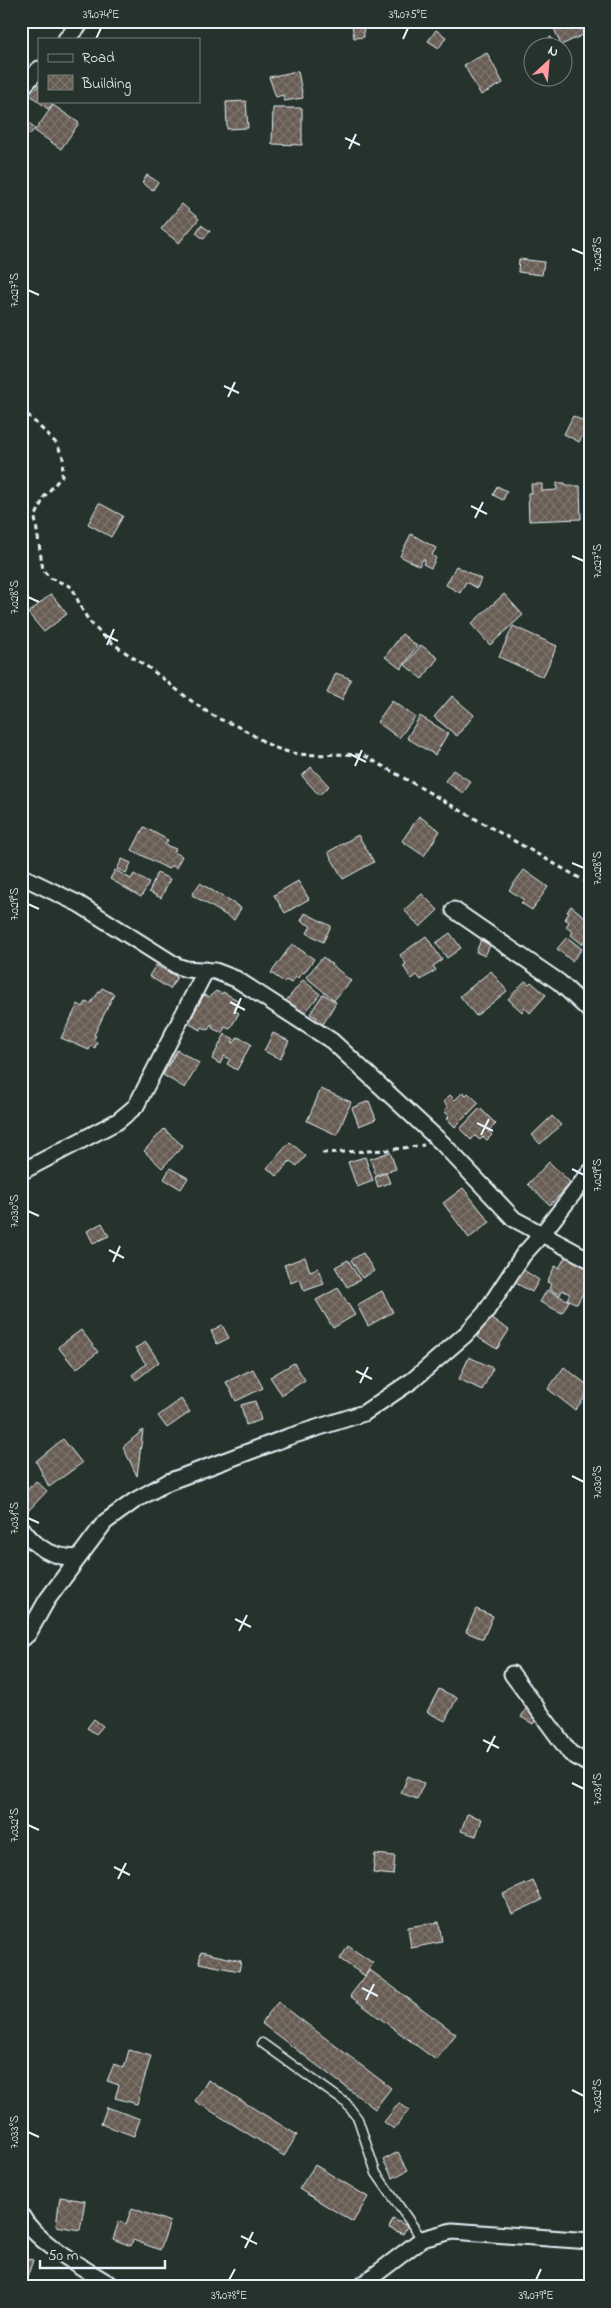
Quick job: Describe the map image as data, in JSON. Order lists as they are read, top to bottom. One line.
{"legend":["Road","Building"],"scale_bar":"50 m","north":"top right","coordinates":["39.074°E","39.075°E","7.026°S","7.027°S","7.028°S","7.029°S","7.030°S","7.031°S","7.032°S","7.033°S","39.078°E","39.079°E"]}
